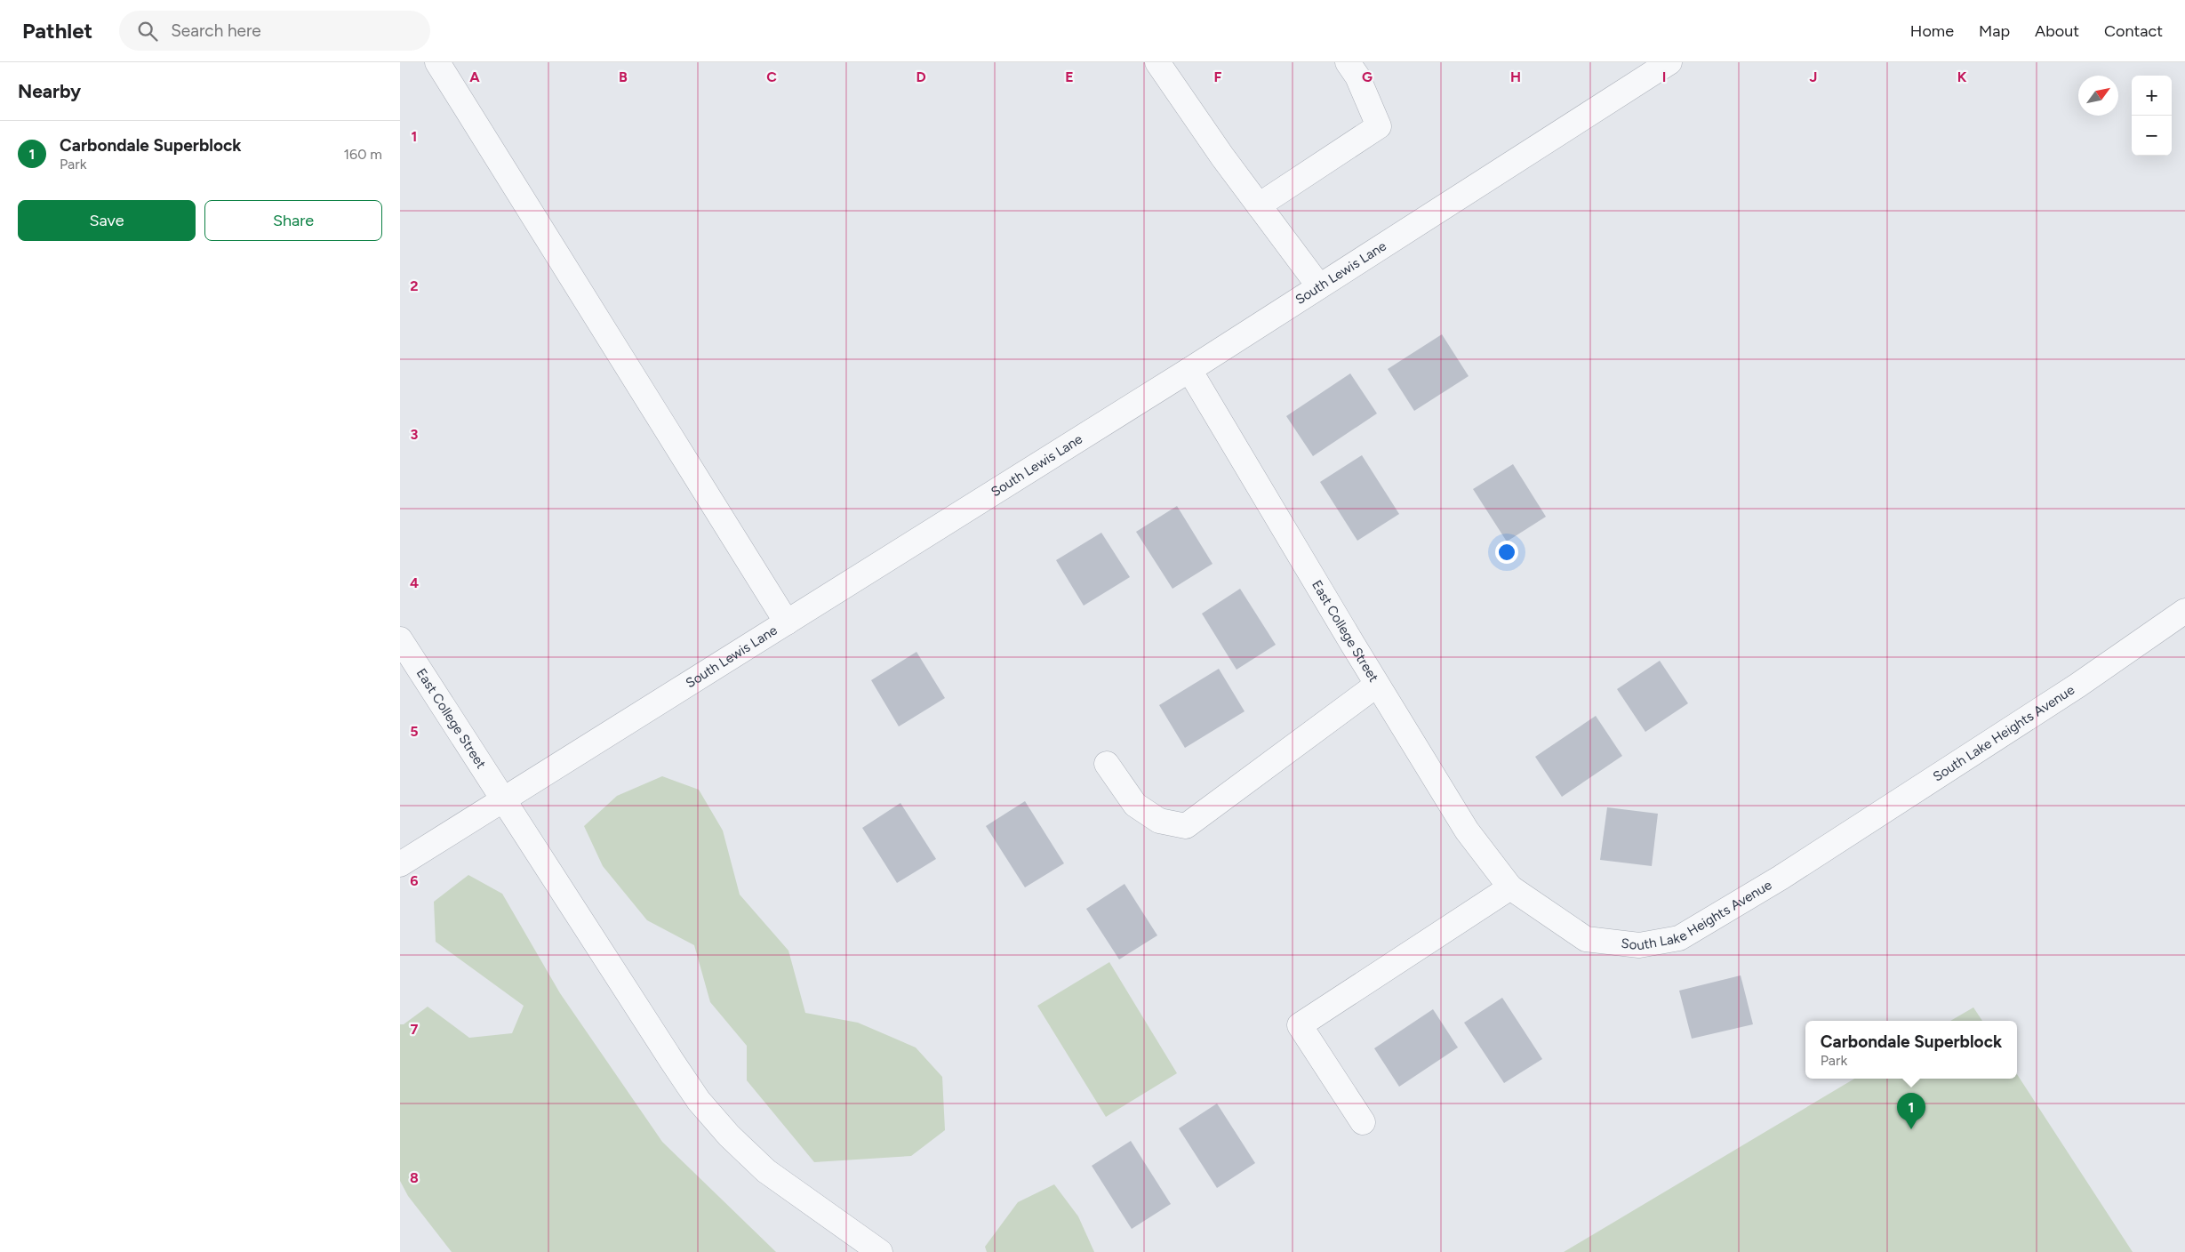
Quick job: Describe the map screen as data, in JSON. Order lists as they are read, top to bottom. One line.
{"streets":{"street":["South Lewis Lane","East College Street","South Lake Heights Avenue"]},"crossings":[["South Lewis Lane","East College Street"],["East College Street","South Lake Heights Avenue"]],"north":"top right","page":{"header":"Pathlet","search":"Search here","nav":["Home","Map","About","Contact"],"heading":"Nearby","map_buttons":["+","−"],"list":[{"mark":"1","name":"Carbondale Superblock","note":"Park","value":"160 m"}],"buttons":["Save","Share"],"popup":["Carbondale Superblock","Park"],"pins":"1"},"grid":{"columns":["A","B","C","D","E","F","G","H","I","J","K"],"rows":["1","2","3","4","5","6","7","8"]}}
